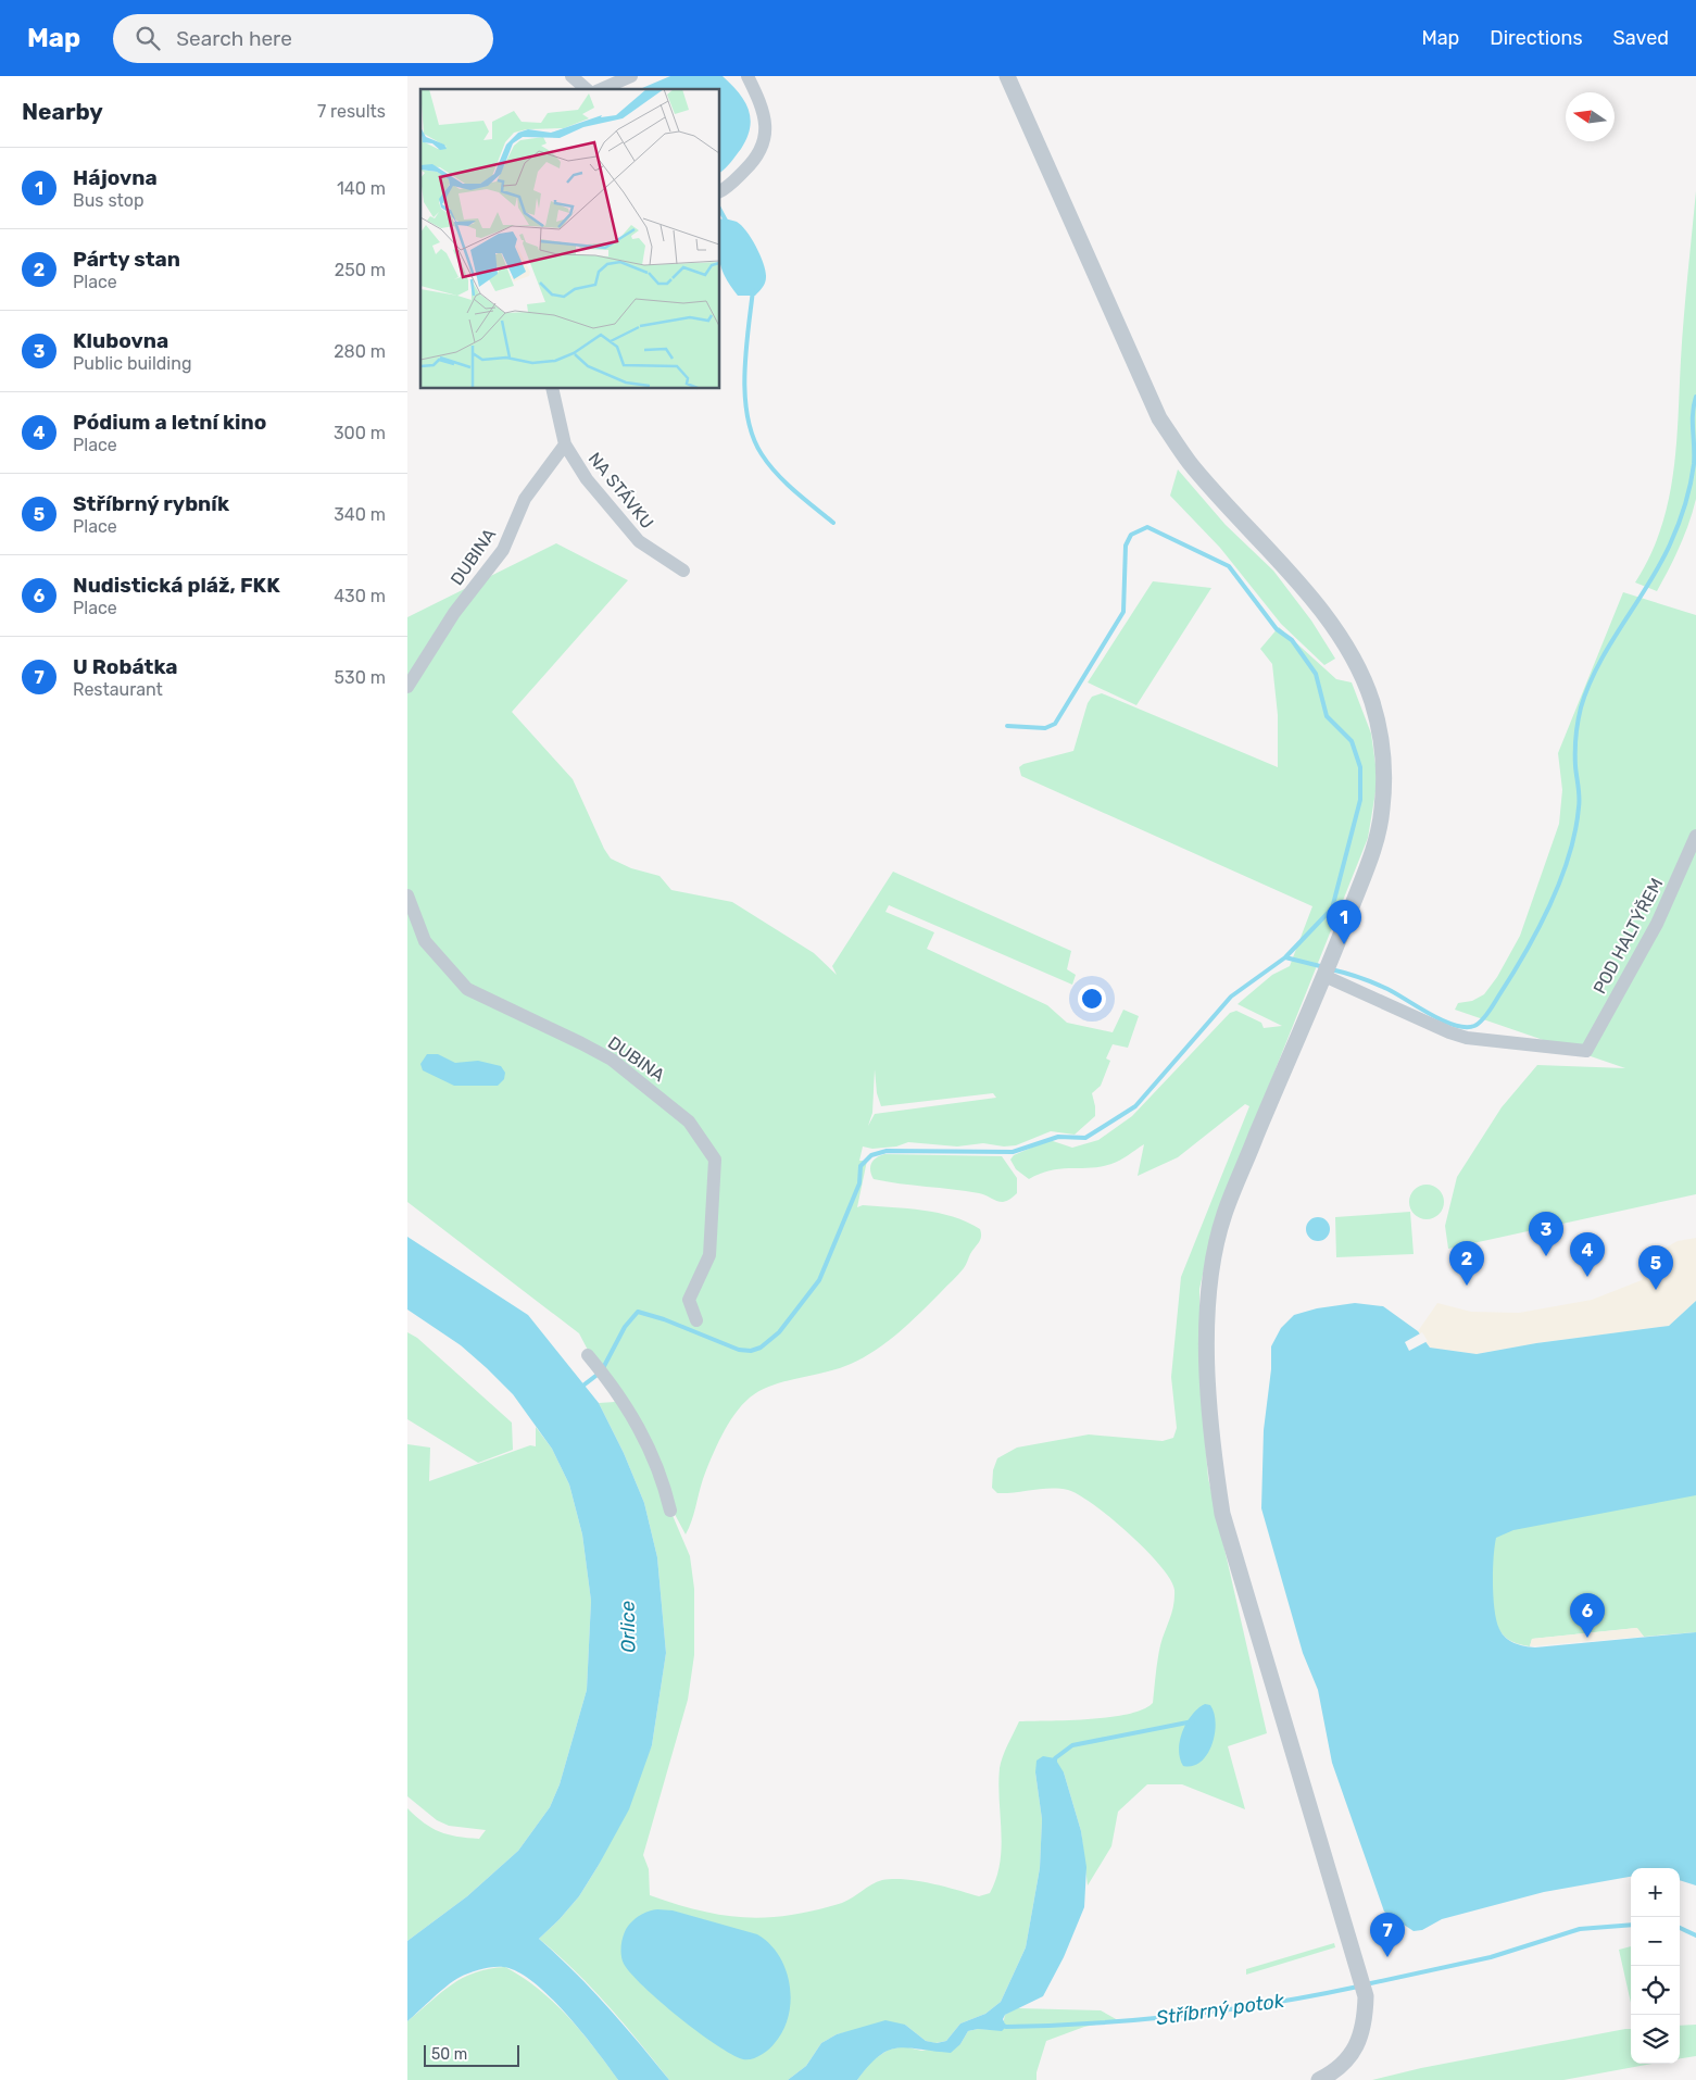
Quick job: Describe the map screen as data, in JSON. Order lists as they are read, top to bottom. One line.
{"streets":{"street":["NA STÁVKU","DUBINA","POD HALTÝŘEM"]},"crossings":[["NA STÁVKU","DUBINA"]],"water":["Orlice","Stříbrný potok"],"scale_bar":"50 m","north":"left","page":{"header":"Map","search":"Search here","nav":["Map","Directions","Saved"],"heading":["Nearby","7 results"],"list":[{"mark":"1","name":"Hájovna","note":"Bus stop","value":"140 m"},{"mark":"2","name":"Párty stan","note":"Place","value":"250 m"},{"mark":"3","name":"Klubovna","note":"Public building","value":"280 m"},{"mark":"4","name":"Pódium a letní kino","note":"Place","value":"300 m"},{"mark":"5","name":"Stříbrný rybník","note":"Place","value":"340 m"},{"mark":"6","name":"Nudistická pláž, FKK","note":"Place","value":"430 m"},{"mark":"7","name":"U Robátka","note":"Restaurant","value":"530 m"}],"pins":["1","3","4","2","5","6","7"],"map_buttons":["+","−"],"scale":"50 m"}}
